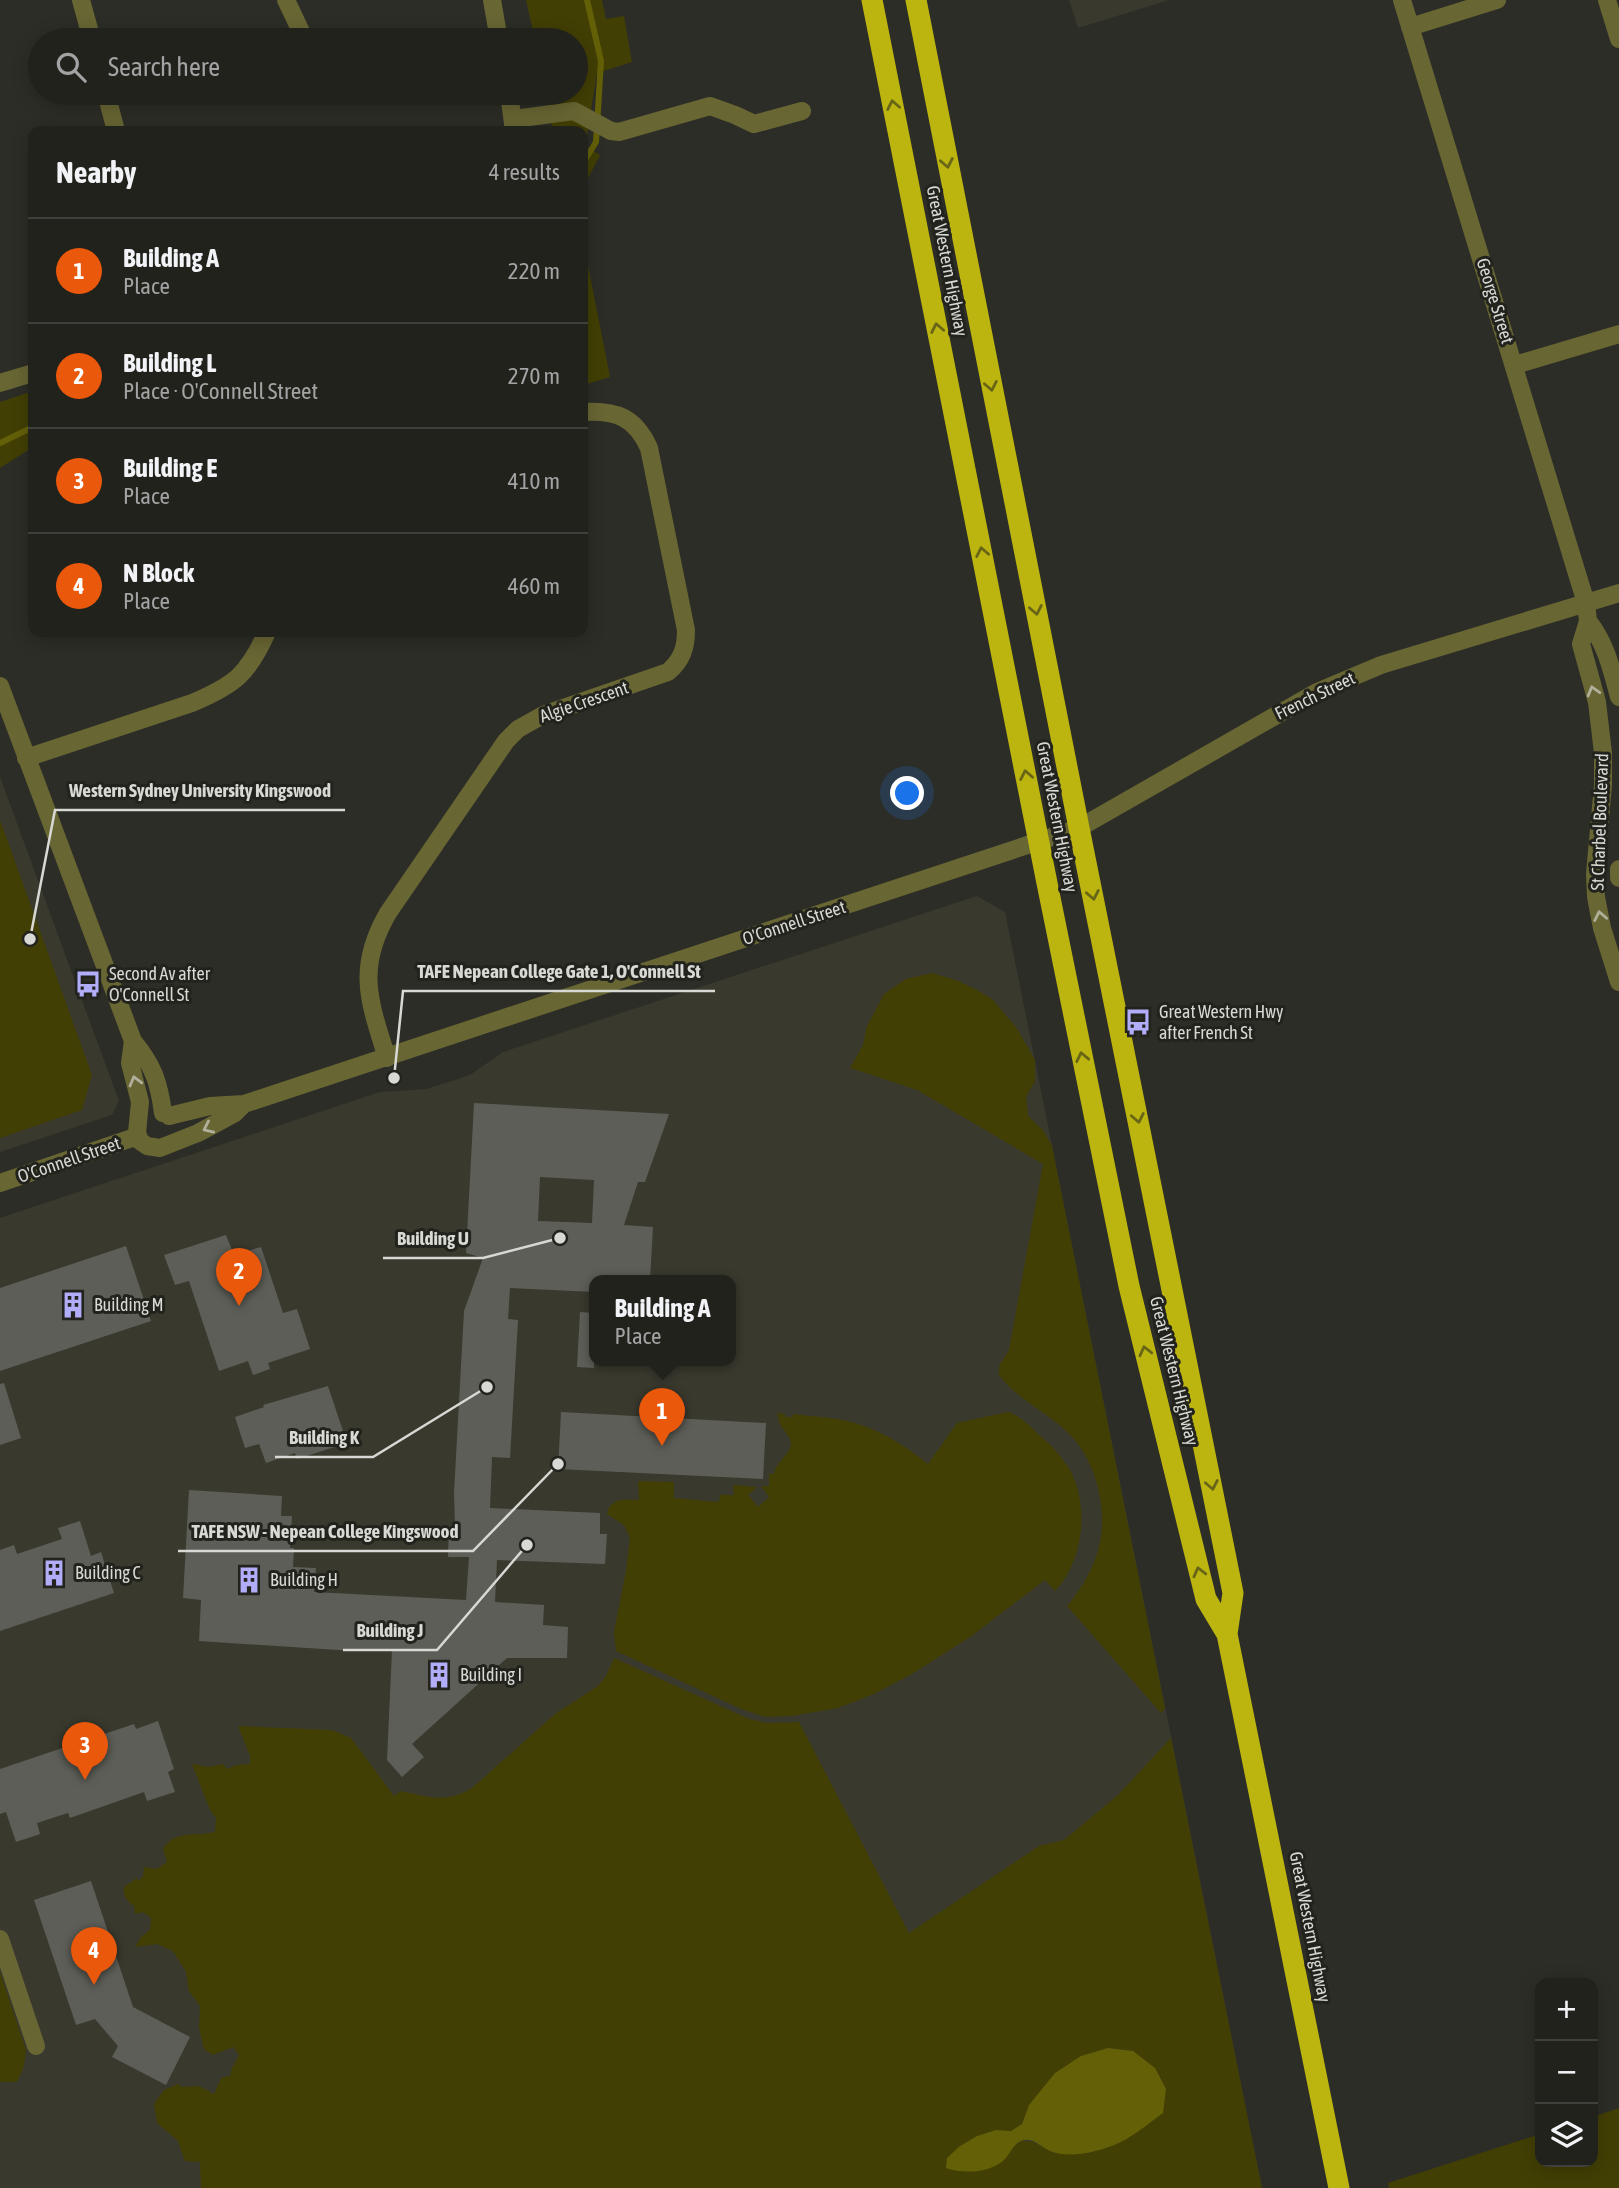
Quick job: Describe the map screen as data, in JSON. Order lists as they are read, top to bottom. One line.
{"streets":{"highway":["Great Western Highway"],"street":["George Street","French Street","Algie Crescent","St Charbel Boulevard","O'Connell Street"]},"crossings":[["Great Western Highway","French Street"],["Great Western Highway","O'Connell Street"],["George Street","French Street"],["George Street","St Charbel Boulevard"],["French Street","St Charbel Boulevard"],["French Street","O'Connell Street"],["Algie Crescent","O'Connell Street"]],"one_way":["St Charbel Boulevard"],"places":{"other":["Western Sydney University Kingswood","TAFE Nepean College Gate 1, O'Connell St","Building U","Building K","TAFE NSW - Nepean College Kingswood","Building J"],"bus stop":["Second Av after O'Connell St","Great Western Hwy after French St"],"building":["Building M","Building C","Building H","Building I"]},"page":{"search":"Search here","heading":["Nearby","4 results"],"list":[{"mark":"1","name":"Building A","note":"Place","value":"220 m"},{"mark":"2","name":"Building L","note":"Place · O'Connell Street","value":"270 m"},{"mark":"3","name":"Building E","note":"Place","value":"410 m"},{"mark":"4","name":"N Block","note":"Place","value":"460 m"}],"pins":["2","1","3","4"],"popup":["Building A","Place"],"map_buttons":["+","−"]}}
